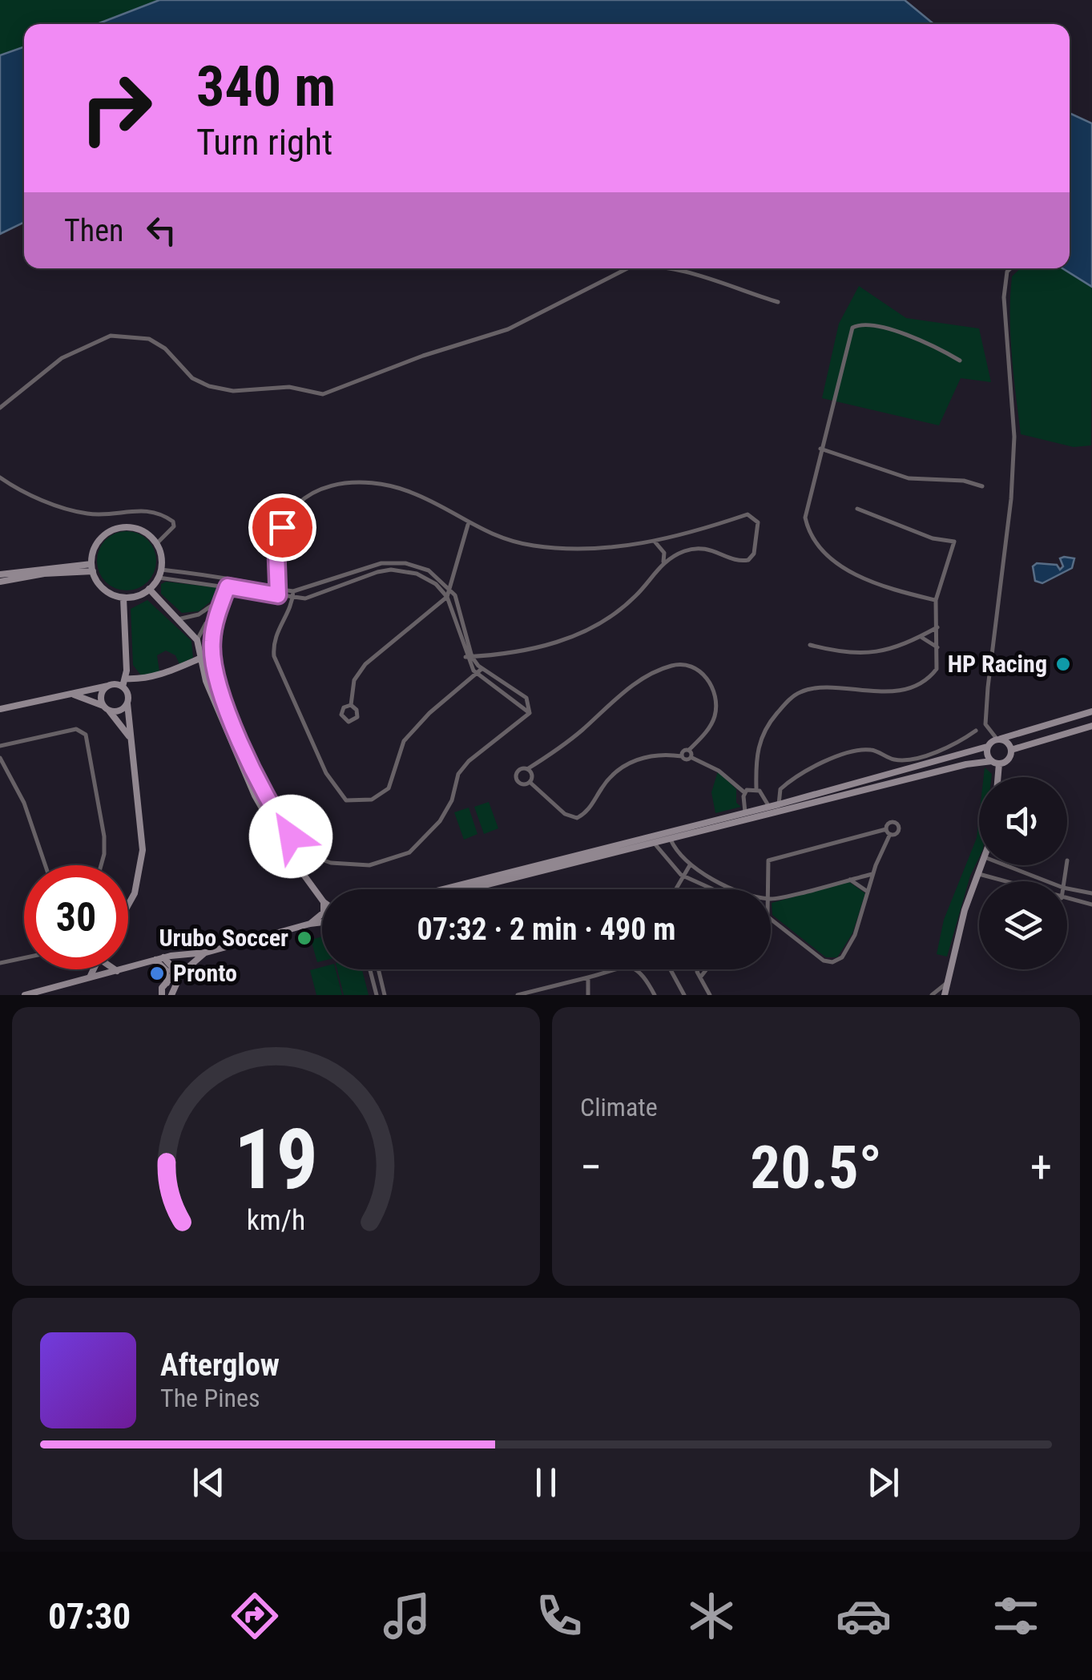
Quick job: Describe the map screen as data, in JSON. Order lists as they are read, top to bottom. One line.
{"places":["HP Racing","Urubo Soccer","Pronto"],"page":{"turn":["340 m","Turn right"],"then":"Then","limit":"30","trip":"07:32 · 2 min · 490 m","tile":"Climate","heat":["−","20.5°","+"],"song":["Afterglow","The Pines"],"tabs":"07:30","gauge":["19","km/h"]}}
